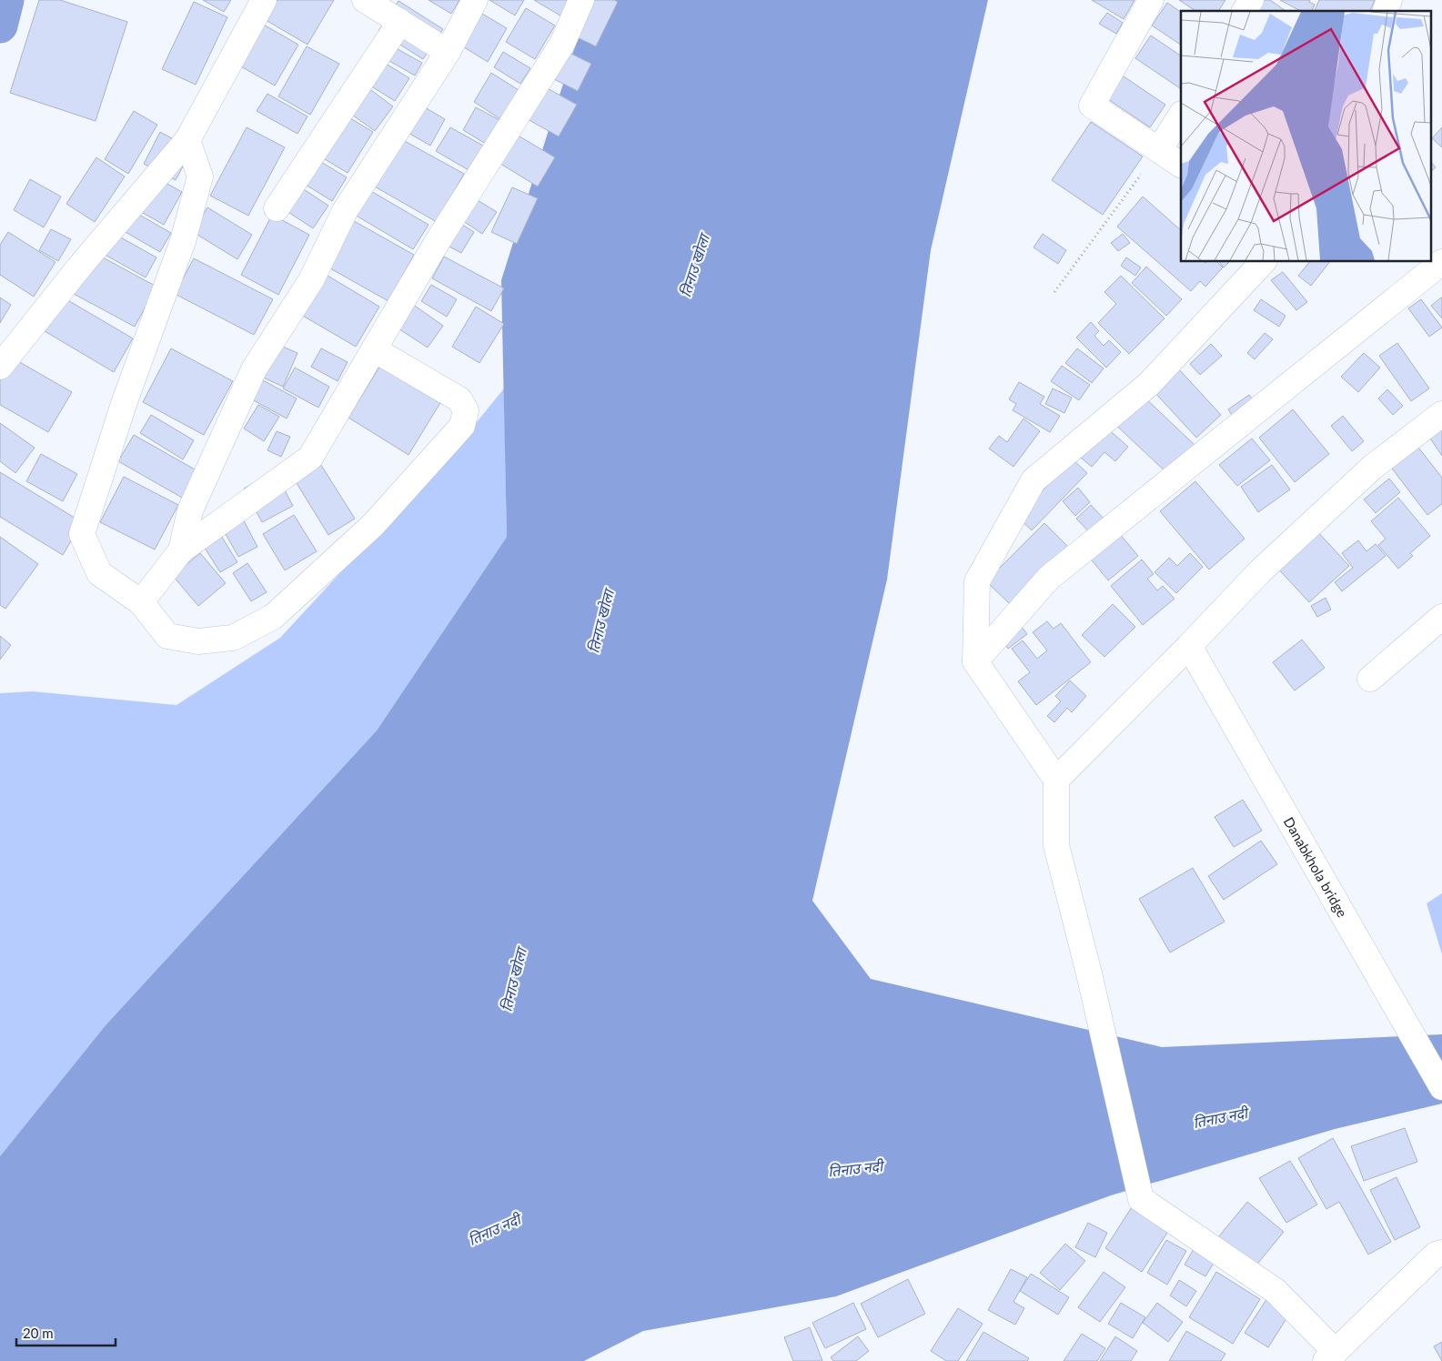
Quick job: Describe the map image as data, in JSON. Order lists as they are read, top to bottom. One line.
{"streets":{"street":["Danabkhola bridge"]},"water":["तिनाउ खोला","तिनाउ नदी"],"scale_bar":"20 m"}
